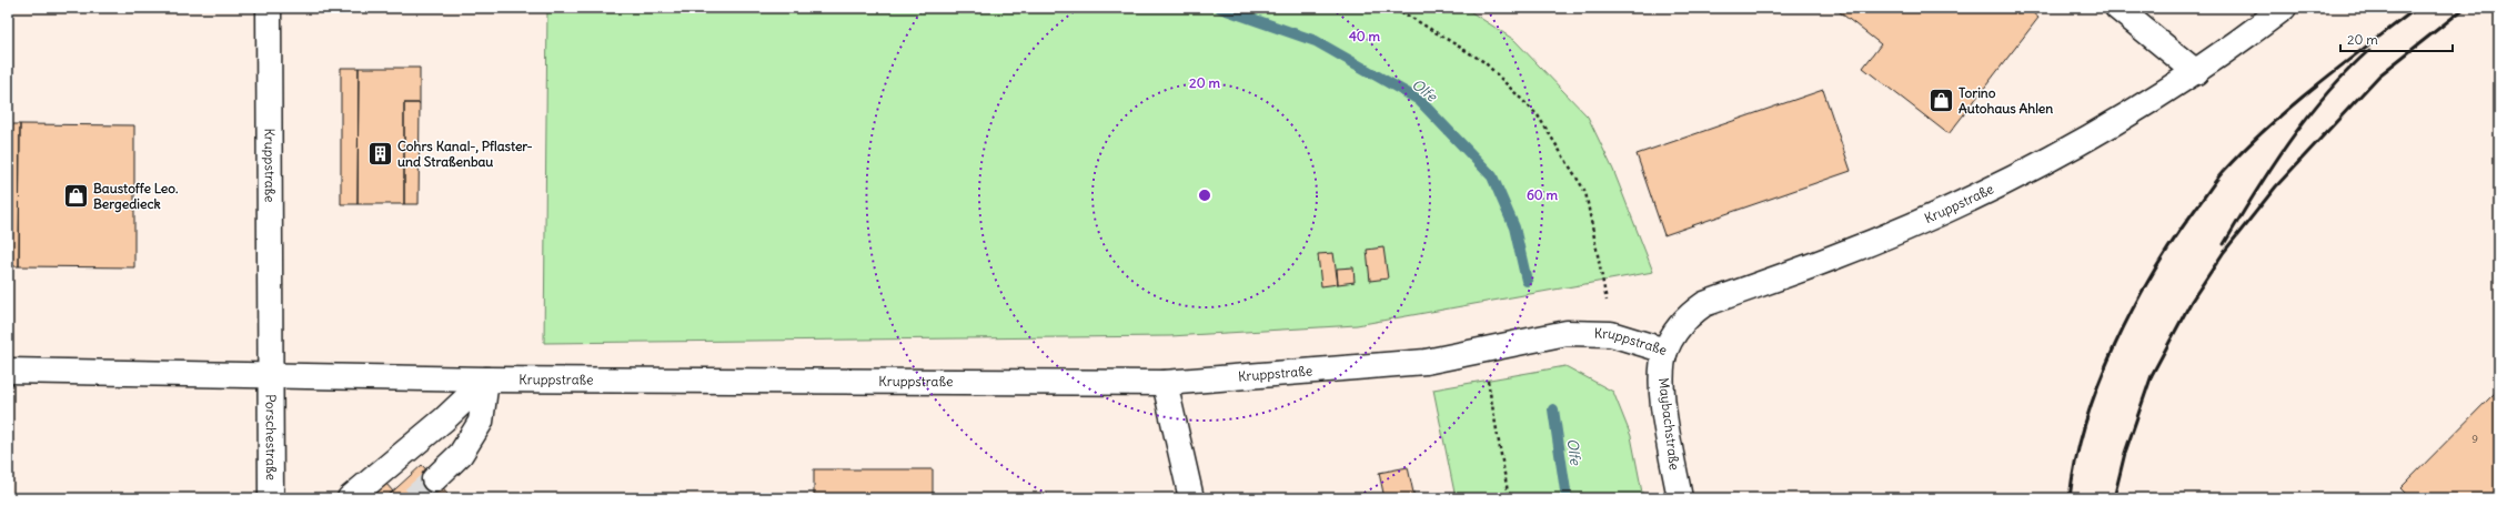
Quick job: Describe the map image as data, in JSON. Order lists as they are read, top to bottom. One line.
{"streets":{"street":["Kruppstraße","Maybachstraße","Porschestraße"]},"crossings":[["Kruppstraße","Maybachstraße"],["Kruppstraße","Porschestraße"]],"water":["Olfe"],"places":{"shop":["Torino Autohaus Ahlen","Baustoffe Leo. Bergedieck"],"building":["Cohrs Kanal-, Pflaster- und Straßenbau"]},"house_numbers":["9"],"scale_bar":"20 m","rings":["40 m","20 m","60 m"]}
